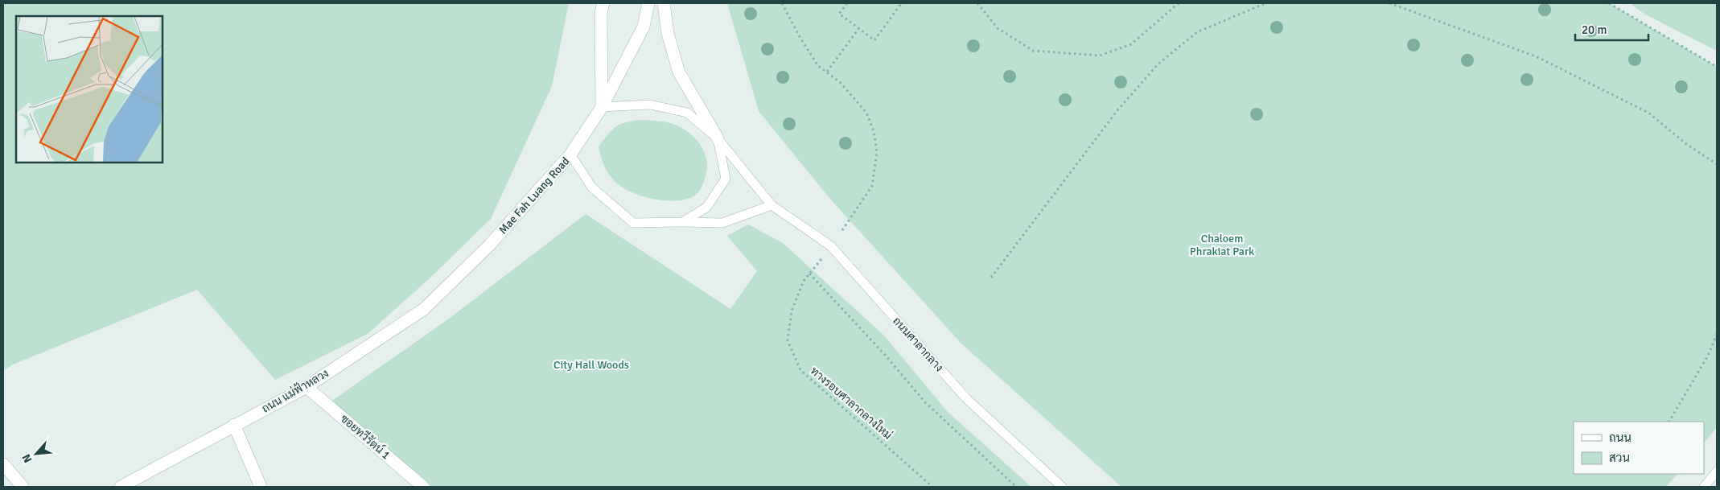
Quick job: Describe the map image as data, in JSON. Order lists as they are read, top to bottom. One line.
{"streets":{"street":["Mae Fah Luang Road","ถนน แม่ฟ้าหลวง","ซอยทวีรัตน์ 1"],"lane":["ถนนศาลากลาง"],"path":["ทางรอบศาลากลางใหม่"]},"crossings":[["Mae Fah Luang Road","ถนนศาลากลาง"],["Mae Fah Luang Road","ถนน แม่ฟ้าหลวง"],["ถนนศาลากลาง","ถนน แม่ฟ้าหลวง"],["ถนน แม่ฟ้าหลวง","ซอยทวีรัตน์ 1"]],"parks":["Chaloem Phrakiat Park","City Hall Woods"],"legend":["ถนน","สวน"],"scale_bar":"20 m","north":"bottom left"}
